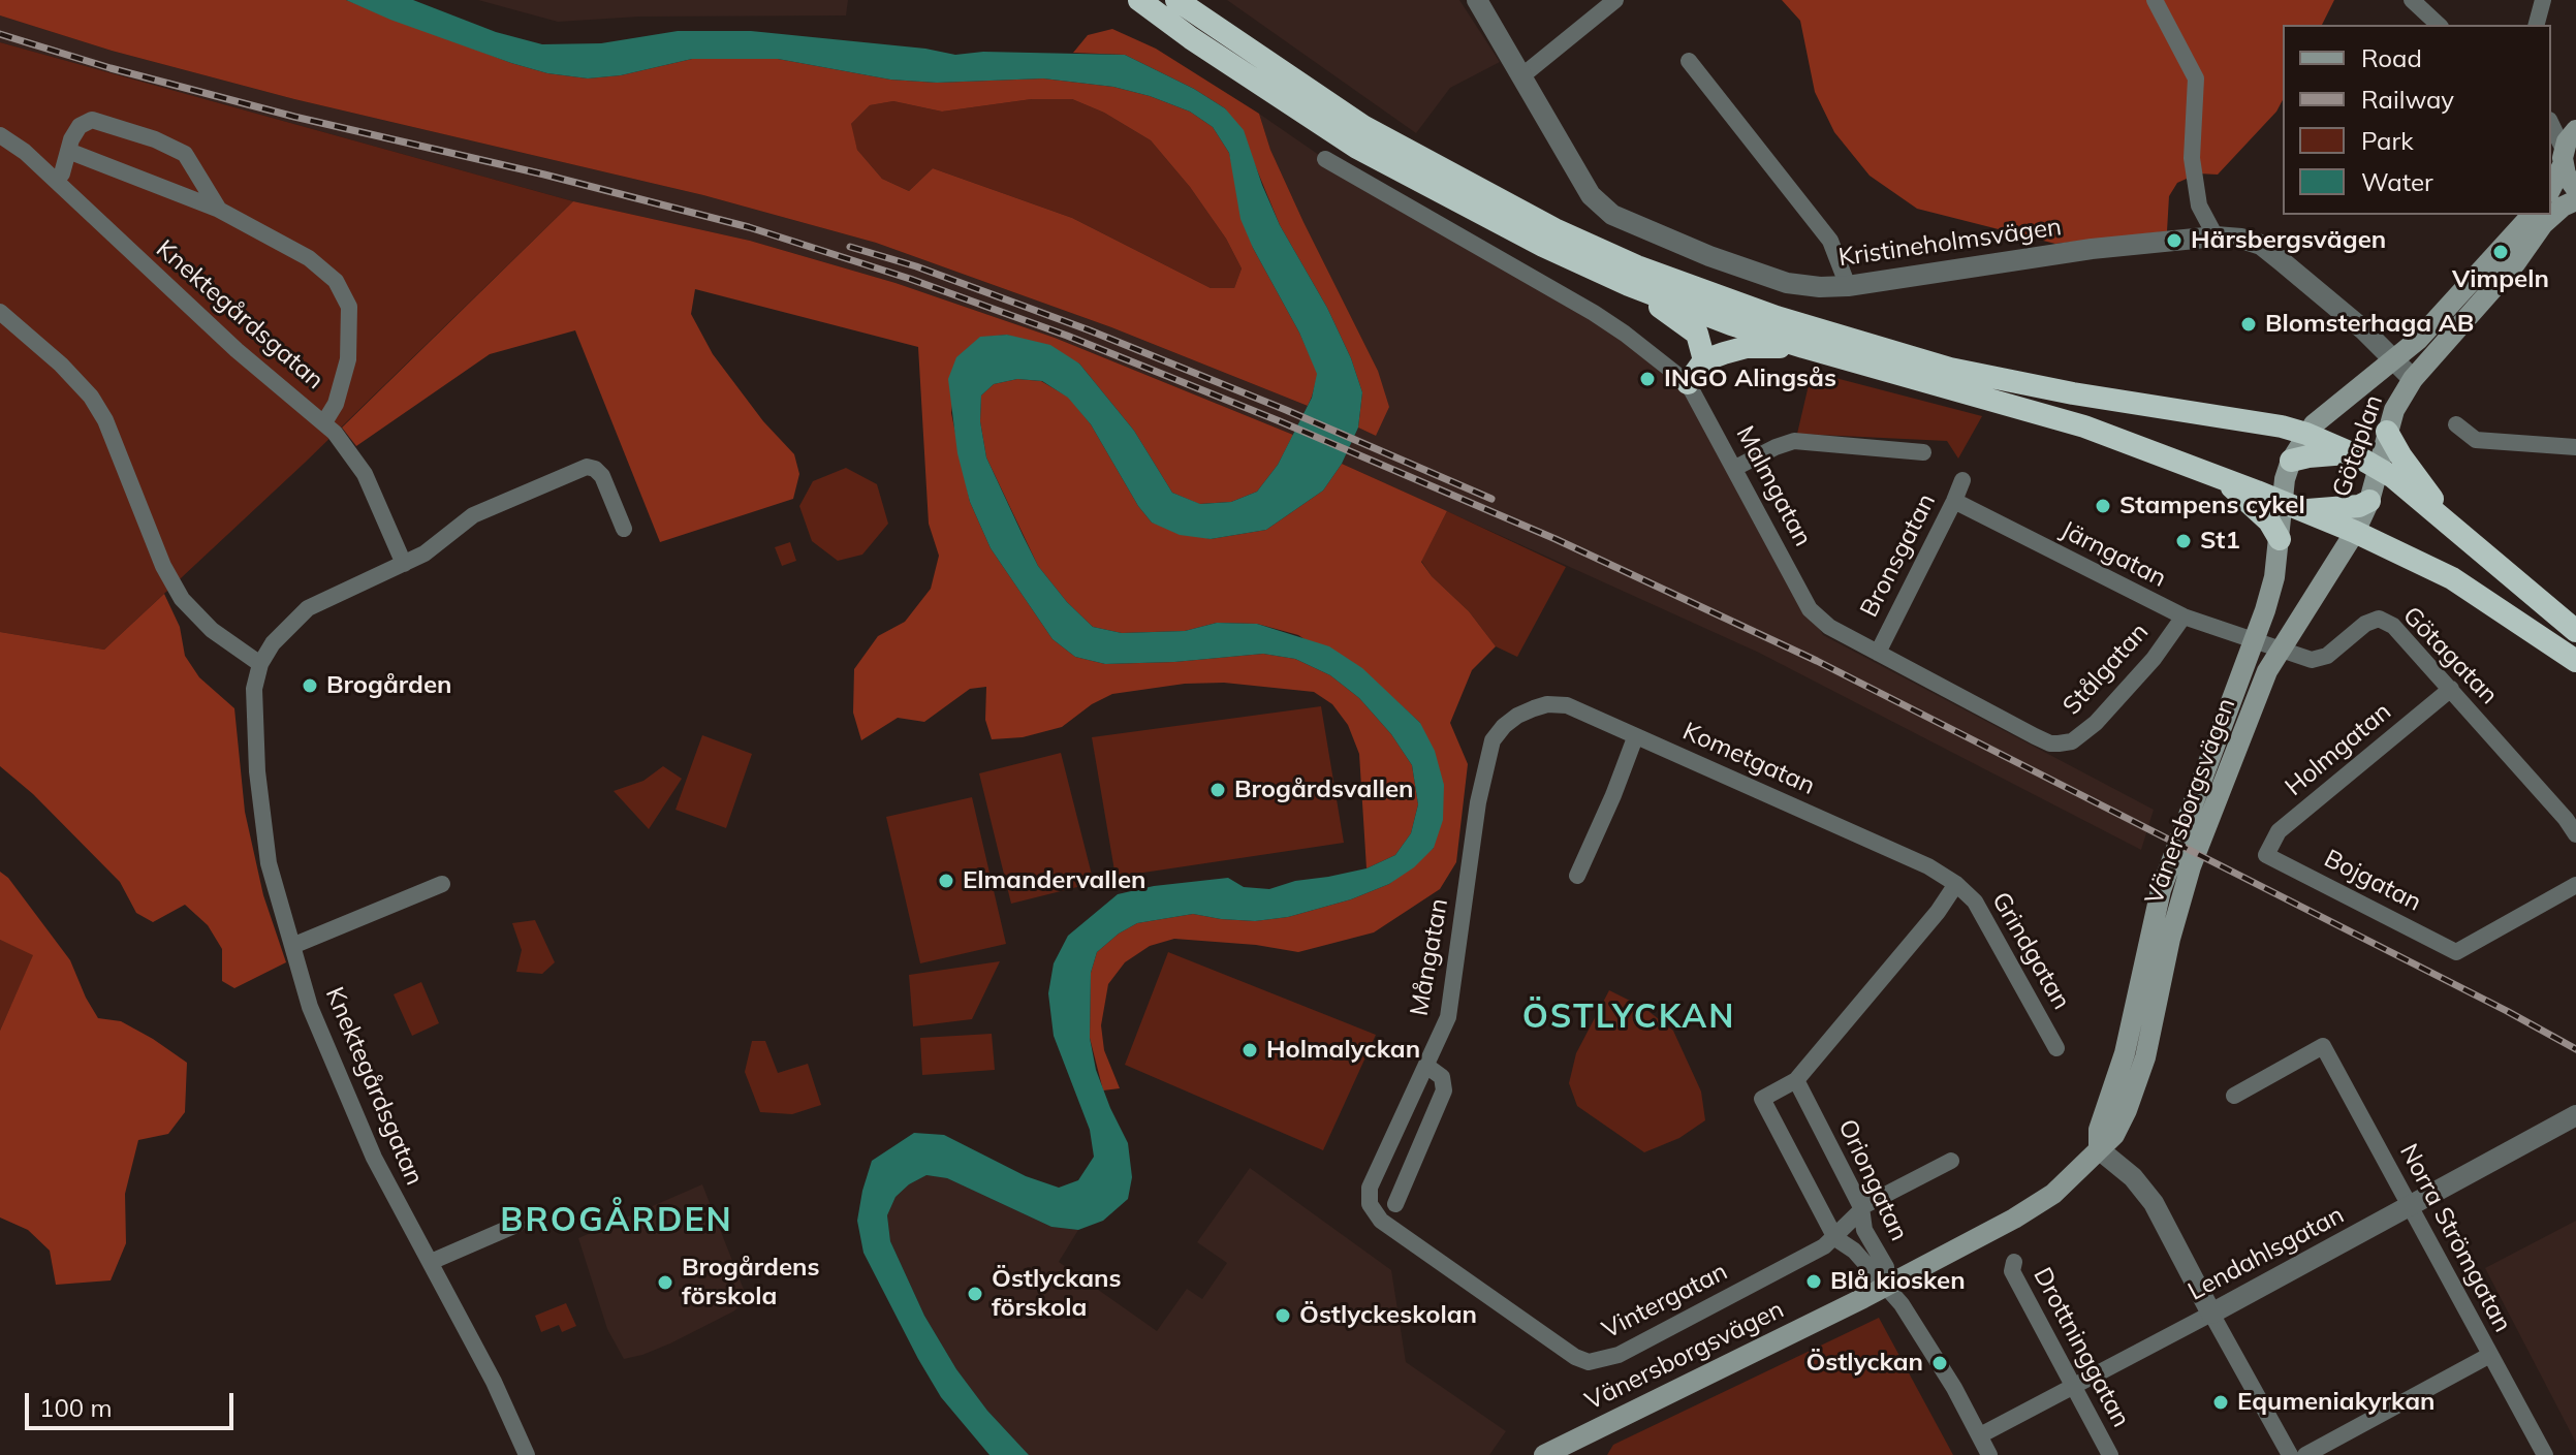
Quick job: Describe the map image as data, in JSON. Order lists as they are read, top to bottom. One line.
{"streets":{"main road":["Götaplan","Vänersborgsvägen"],"street":["Kristineholmsvägen","Knektegårdsgatan","Malmgatan","Järngatan","Bronsgatan","Götagatan","Stålgatan","Holmgatan","Kometgatan","Bojgatan","Grindgatan","Mångatan","Oriongatan","Norra Strömgatan","Lendahlsgatan","Vintergatan","Drottninggatan"]},"crossings":[["Kristineholmsvägen","Götaplan"],["Götaplan","Järngatan"],["Götaplan","Götagatan"],["Götaplan","Vänersborgsvägen"],["Malmgatan","Bronsgatan"],["Malmgatan","Stålgatan"],["Järngatan","Bronsgatan"],["Järngatan","Götagatan"],["Järngatan","Stålgatan"],["Järngatan","Vänersborgsvägen"],["Götagatan","Holmgatan"],["Götagatan","Vänersborgsvägen"],["Holmgatan","Bojgatan"],["Kometgatan","Grindgatan"],["Kometgatan","Mångatan"],["Kometgatan","Oriongatan"],["Vänersborgsvägen","Oriongatan"],["Grindgatan","Oriongatan"],["Mångatan","Vintergatan"],["Oriongatan","Vintergatan"],["Norra Strömgatan","Lendahlsgatan"],["Lendahlsgatan","Drottninggatan"]],"districts":["ÖSTLYCKAN","BROGÅRDEN"],"places":["Härsbergsvägen","Vimpeln","Blomsterhaga AB","INGO Alingsås","Stampens cykel","St1","Brogården","Brogårdsvallen","Elmandervallen","Holmalyckan","Blå kiosken","Brogårdens förskola","Östlyckans förskola","Östlyckeskolan","Östlyckan","Equmeniakyrkan"],"legend":["Road","Railway","Park","Water"],"scale_bar":"100 m"}
